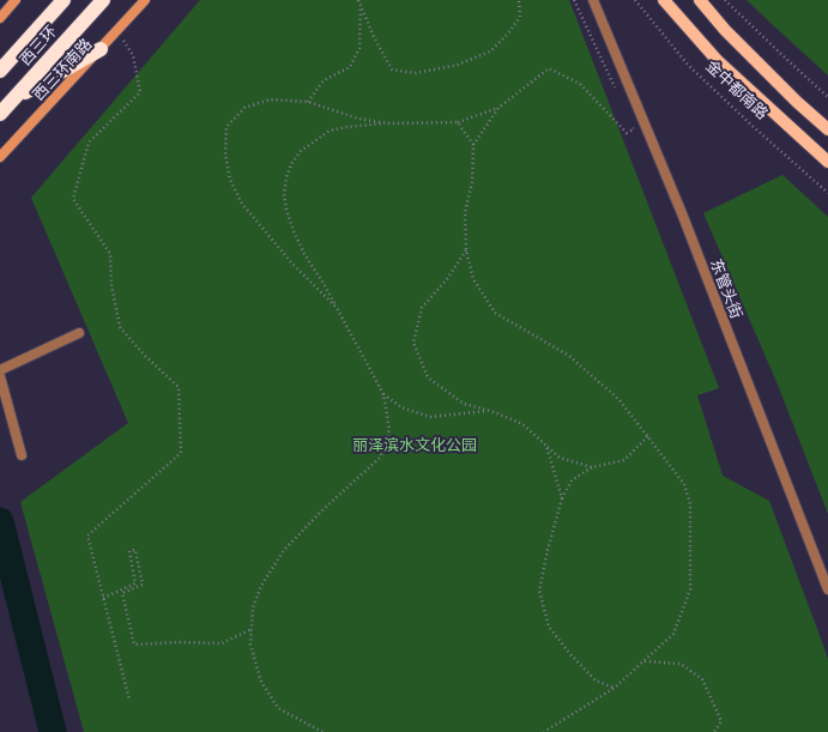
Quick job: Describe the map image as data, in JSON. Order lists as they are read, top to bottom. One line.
{"streets":{"highway":["西三环"],"main road":["金中都南路"],"street":["西三环南路","东管头街"]},"parks":["丽泽滨水文化公园"]}
